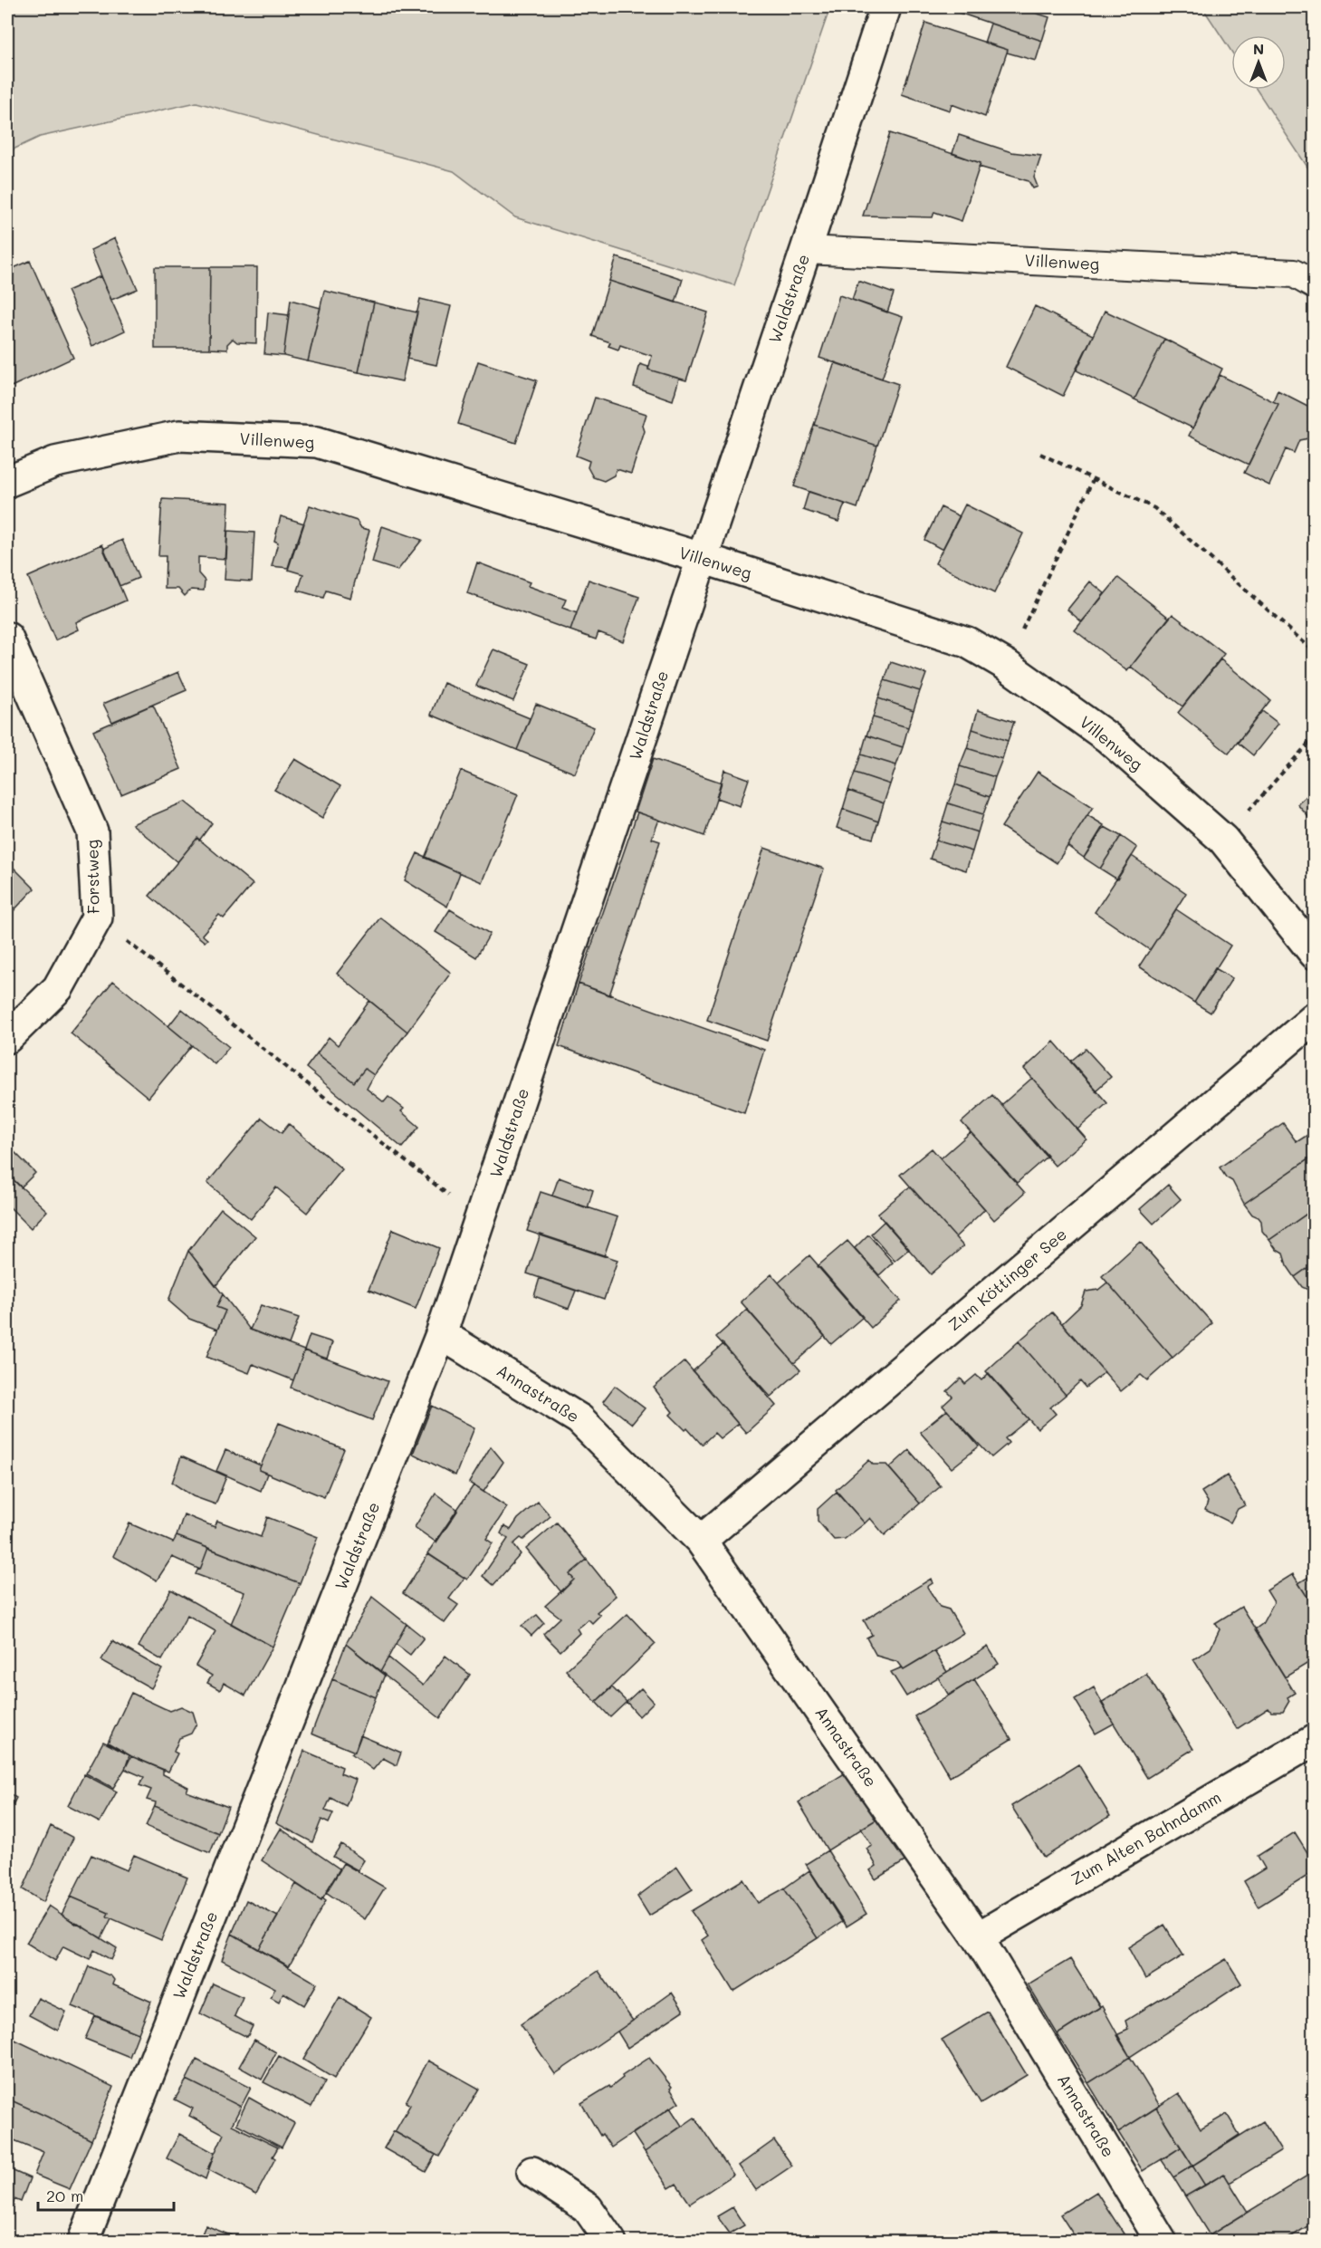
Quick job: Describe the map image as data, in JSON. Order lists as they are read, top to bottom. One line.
{"streets":{"street":["Villenweg","Waldstraße","Forstweg","Zum Köttinger See","Annastraße","Zum Alten Bahndamm"]},"crossings":[["Villenweg","Waldstraße"],["Waldstraße","Annastraße"],["Zum Köttinger See","Annastraße"],["Annastraße","Zum Alten Bahndamm"]],"scale_bar":"20 m","north":"top"}
